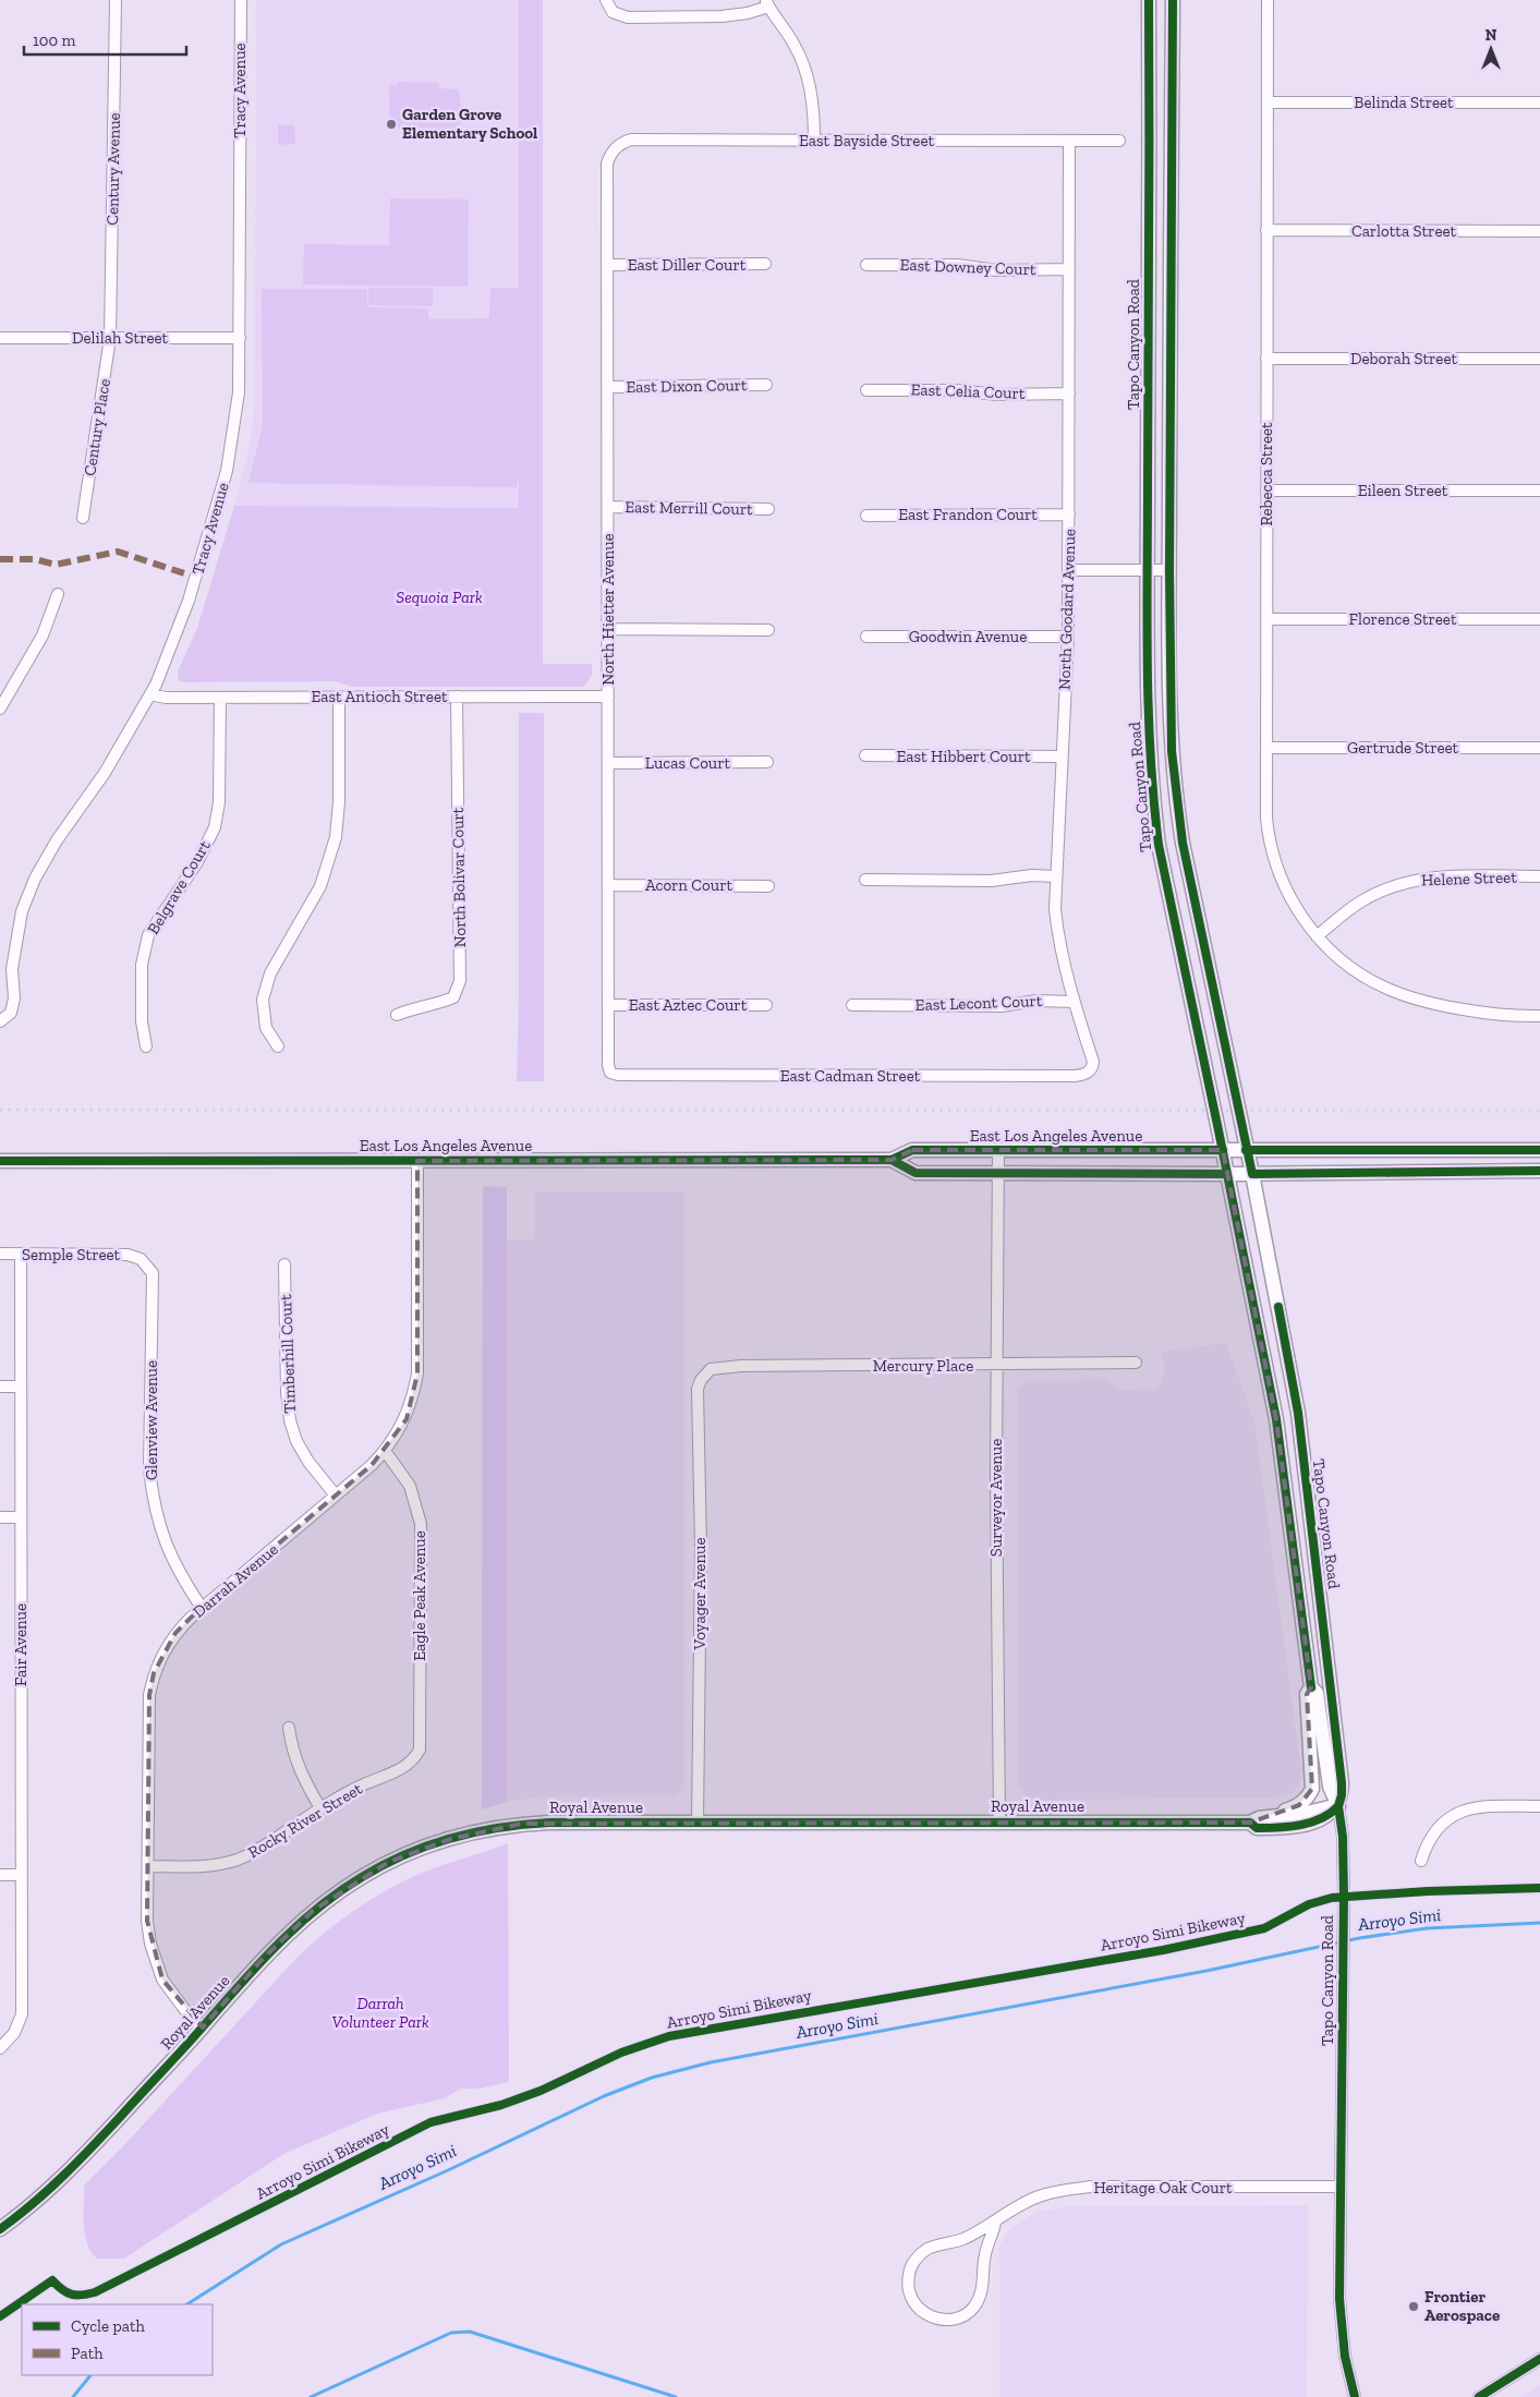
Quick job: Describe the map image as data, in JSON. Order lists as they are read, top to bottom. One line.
{"streets":{"main road":["Tapo Canyon Road","East Los Angeles Avenue","Royal Avenue"],"street":["Tracy Avenue","Belinda Street","East Bayside Street","Century Avenue","Carlotta Street","East Diller Court","East Downey Court","Delilah Street","Deborah Street","East Dixon Court","East Celia Court","Century Place","Rebecca Street","Eileen Street","East Merrill Court","East Frandon Court","North Hietter Avenue","North Goodard Avenue","Florence Street","Goodwin Avenue","East Antioch Street","Gertrude Street","East Hibbert Court","Lucas Court","North Bolivar Court","Helene Street","Acorn Court","Belgrave Court","East Lecont Court","East Aztec Court","East Cadman Street","Semple Street","Timberhill Court","Mercury Place","Glenview Avenue","Surveyor Avenue","Darrah Avenue","Voyager Avenue","Eagle Peak Avenue","Fair Avenue","Rocky River Street","Heritage Oak Court"],"cycle path":["Arroyo Simi Bikeway"]},"crossings":[["Tracy Avenue","Delilah Street"],["Tracy Avenue","East Antioch Street"],["Belinda Street","Rebecca Street"],["East Bayside Street","North Hietter Avenue"],["East Bayside Street","North Goodard Avenue"],["Century Avenue","Delilah Street"],["Century Avenue","Century Place"],["Carlotta Street","Rebecca Street"],["East Diller Court","North Hietter Avenue"],["East Downey Court","North Goodard Avenue"],["Delilah Street","Century Place"],["Tapo Canyon Road","East Los Angeles Avenue"],["Tapo Canyon Road","Royal Avenue"],["Tapo Canyon Road","Heritage Oak Court"],["Deborah Street","Rebecca Street"],["East Dixon Court","North Hietter Avenue"],["East Celia Court","North Goodard Avenue"],["Rebecca Street","Eileen Street"],["Rebecca Street","Florence Street"],["Rebecca Street","Gertrude Street"],["Rebecca Street","Helene Street"],["East Merrill Court","North Hietter Avenue"],["East Frandon Court","North Goodard Avenue"],["North Hietter Avenue","East Antioch Street"],["North Hietter Avenue","Lucas Court"],["North Hietter Avenue","Acorn Court"],["North Hietter Avenue","East Aztec Court"],["North Hietter Avenue","East Cadman Street"],["North Goodard Avenue","Goodwin Avenue"],["North Goodard Avenue","East Hibbert Court"],["North Goodard Avenue","East Lecont Court"],["North Goodard Avenue","East Cadman Street"],["East Antioch Street","North Bolivar Court"],["East Antioch Street","Belgrave Court"],["East Los Angeles Avenue","Surveyor Avenue"],["East Los Angeles Avenue","Darrah Avenue"],["Semple Street","Glenview Avenue"],["Semple Street","Fair Avenue"],["Timberhill Court","Darrah Avenue"],["Mercury Place","Surveyor Avenue"],["Mercury Place","Voyager Avenue"],["Glenview Avenue","Darrah Avenue"],["Surveyor Avenue","Royal Avenue"],["Darrah Avenue","Eagle Peak Avenue"],["Darrah Avenue","Royal Avenue"],["Darrah Avenue","Rocky River Street"],["Voyager Avenue","Royal Avenue"],["Eagle Peak Avenue","Rocky River Street"]],"water":["Arroyo Simi"],"parks":["Sequoia Park","Darrah Volunteer Park"],"places":["Garden Grove Elementary School","Frontier Aerospace"],"legend":["Cycle path","Path"],"scale_bar":"100 m","north":"top"}
